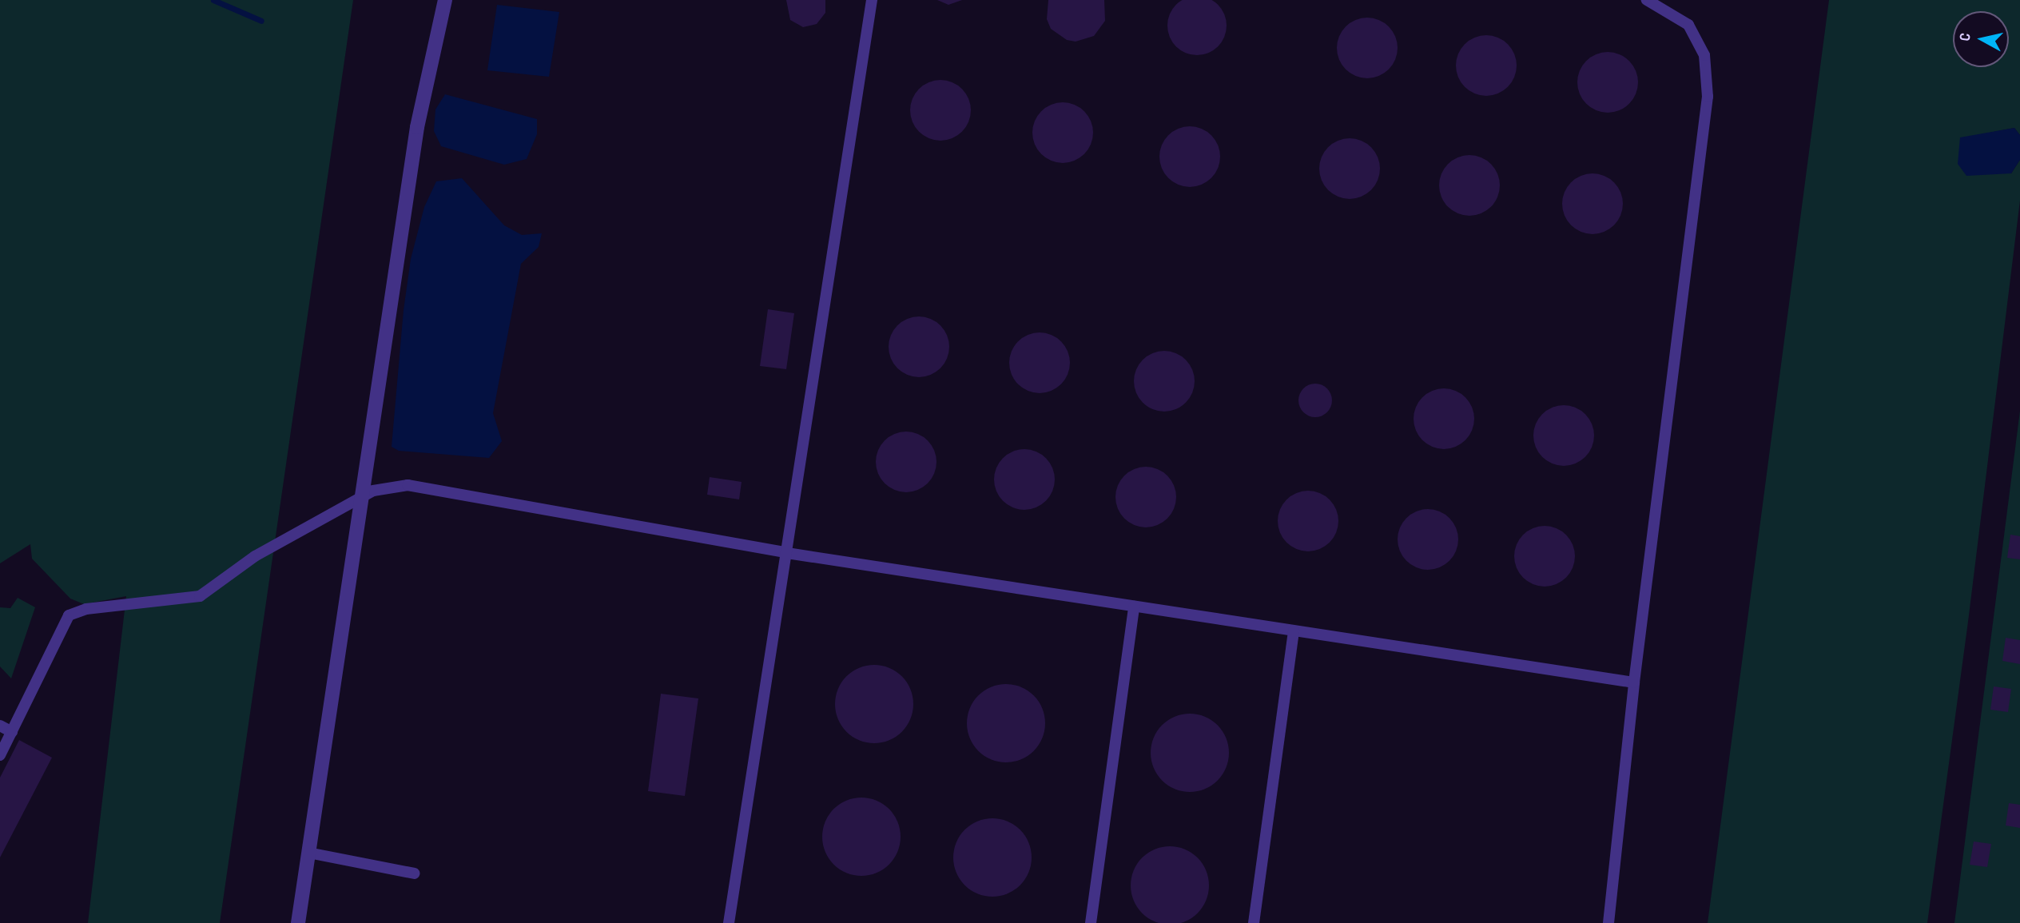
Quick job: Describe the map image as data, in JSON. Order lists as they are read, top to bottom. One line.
{"north":"left"}
